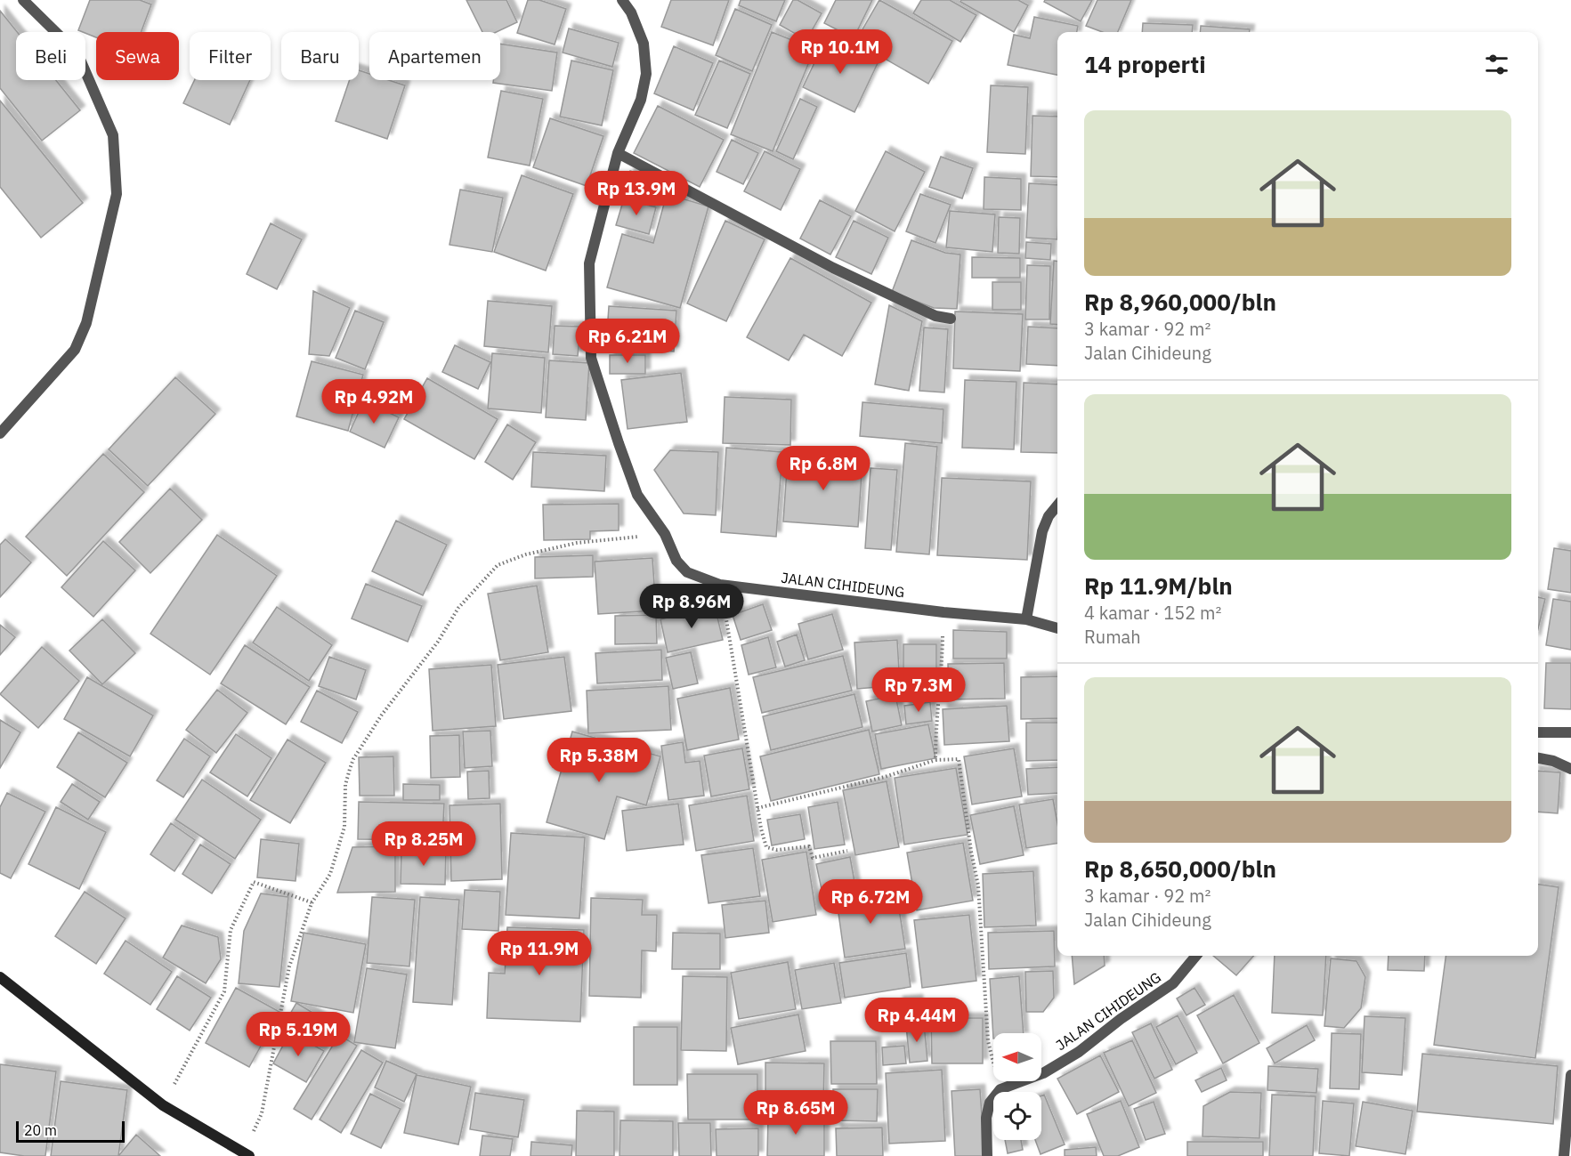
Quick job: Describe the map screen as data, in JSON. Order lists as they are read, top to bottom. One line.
{"streets":{"street":["JALAN CIHIDEUNG"]},"scale_bar":"20 m","north":"left","page":{"price":["Rp 10.1M","Rp 13.9M","Rp 6.21M","Rp 4.92M","Rp 6.8M","Rp 8.96M","Rp 7.3M","Rp 5.38M","Rp 8.25M","Rp 6.72M","Rp 11.9M","Rp 4.44M","Rp 5.19M","Rp 8.65M"],"chip":["Beli","Sewa","Filter","Baru","Apartemen"],"heading":"14 properti","list":[{"name":"Rp 8,960,000/bln","note":"3 kamar · 92 m² · Jalan Cihideung"},{"name":"Rp 11.9M/bln","note":"4 kamar · 152 m² · Rumah"},{"name":"Rp 8,650,000/bln","note":"3 kamar · 92 m² · Jalan Cihideung"}],"scale":"20 m"}}
